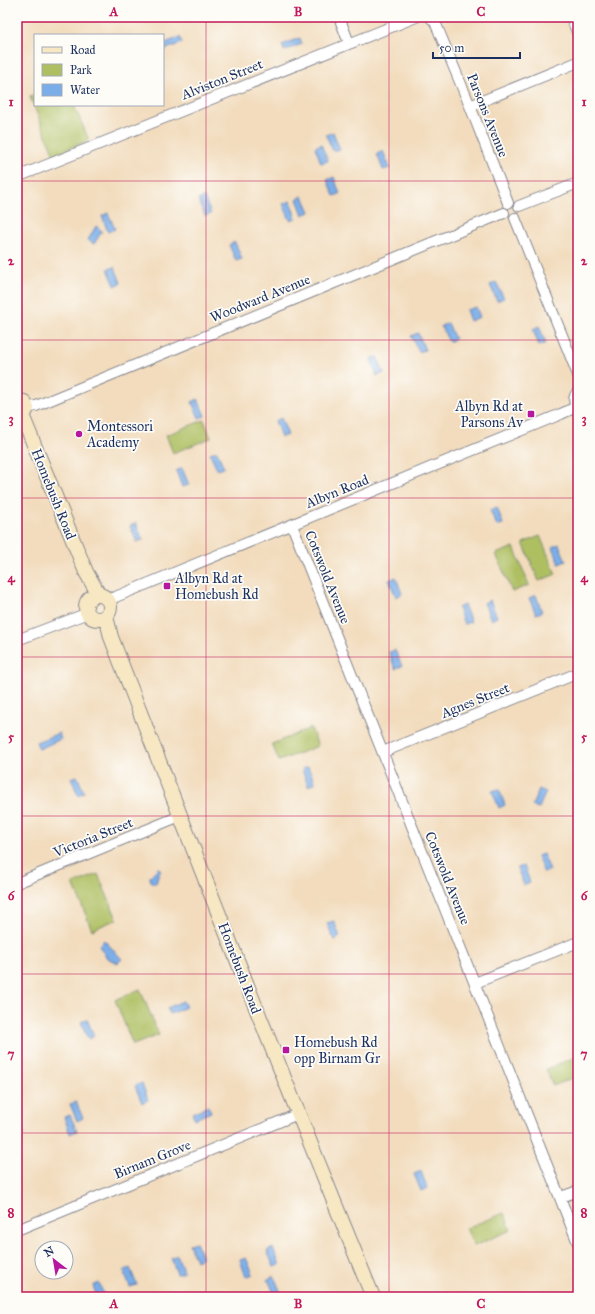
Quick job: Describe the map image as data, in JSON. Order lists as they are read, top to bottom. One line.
{"streets":{"main road":["Homebush Road"],"street":["Alviston Street","Parsons Avenue","Woodward Avenue","Albyn Road","Cotswold Avenue","Agnes Street","Victoria Street","Birnam Grove"]},"crossings":[["Parsons Avenue","Woodward Avenue"],["Woodward Avenue","Homebush Road"],["Albyn Road","Homebush Road"],["Albyn Road","Cotswold Avenue"],["Homebush Road","Victoria Street"],["Homebush Road","Birnam Grove"],["Cotswold Avenue","Agnes Street"]],"places":{"transit":["Albyn Rd at Parsons Av","Albyn Rd at Homebush Rd","Homebush Rd opp Birnam Gr"],"other":["Montessori Academy"]},"legend":["Road","Park","Water"],"scale_bar":"50 m","north":"top left","grid":{"columns":["A","B","C"],"rows":["1","2","3","4","5","6","7","8"]}}
